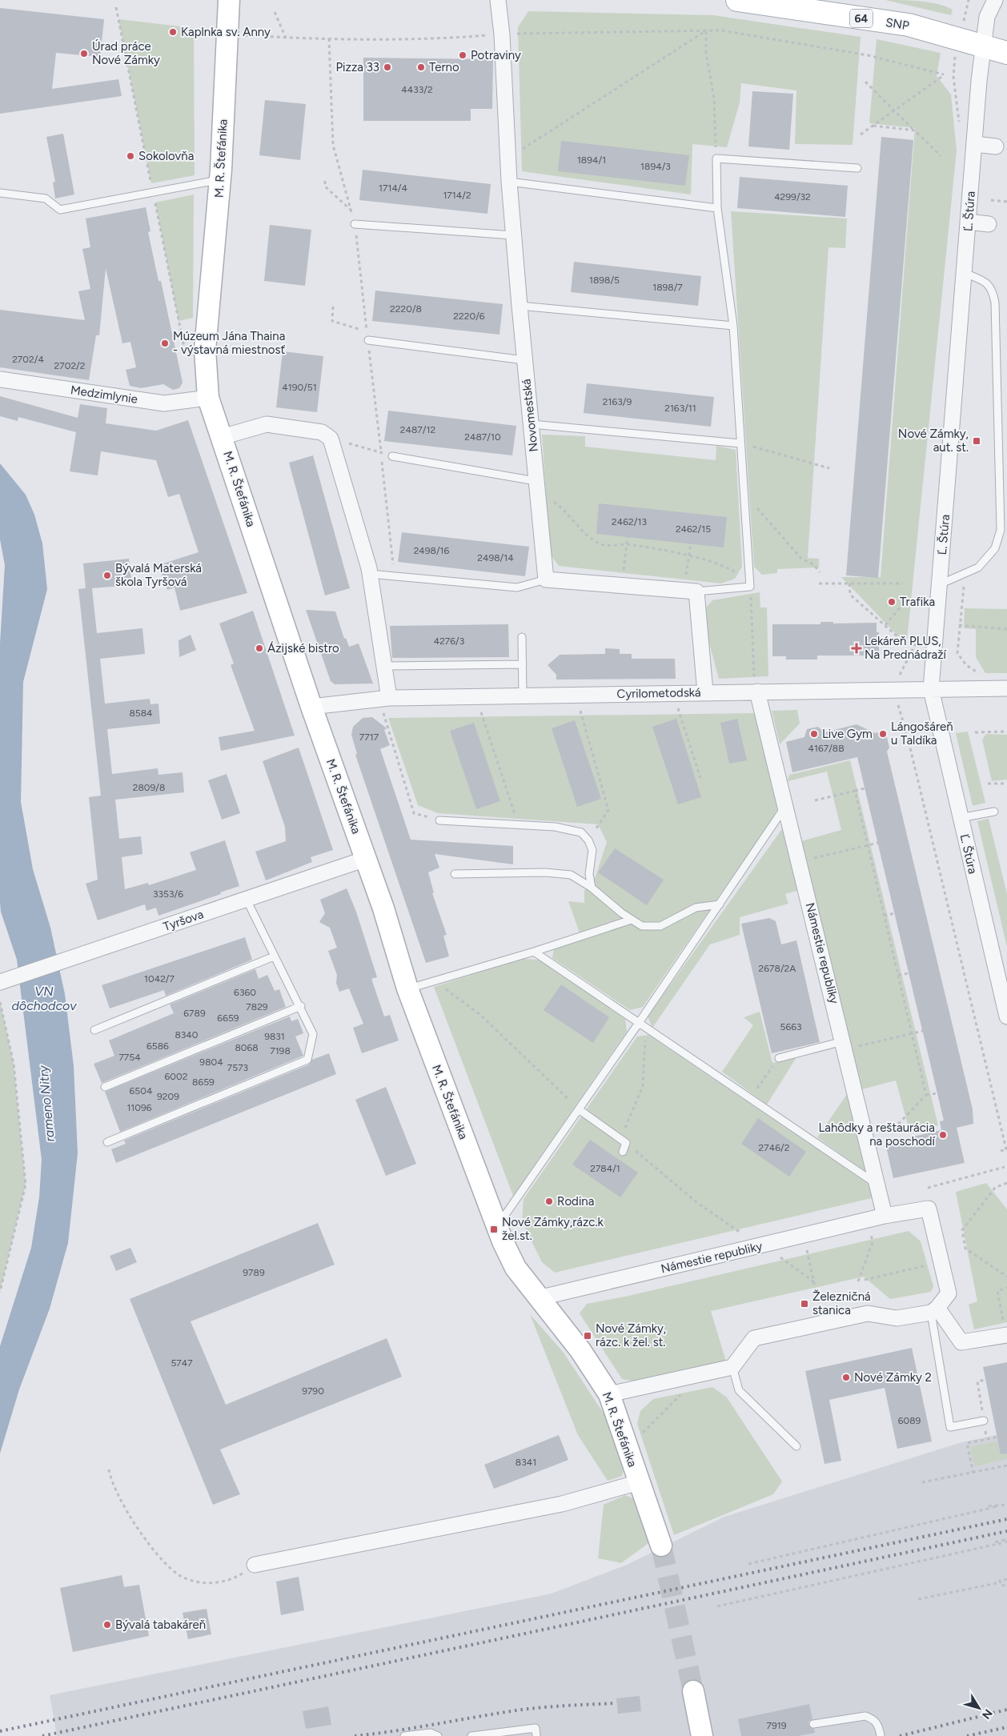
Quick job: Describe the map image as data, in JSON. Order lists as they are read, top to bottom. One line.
{"streets":{"main road":["64","SNP"],"street":["M. R. Štefánika","Ľ. Štúra","Medzimlynie","Novomestská","Cyrilometodská","Tyršova","Námestie republiky"]},"crossings":[["SNP","Ľ. Štúra"],["M. R. Štefánika","Medzimlynie"],["M. R. Štefánika","Cyrilometodská"],["M. R. Štefánika","Tyršova"],["M. R. Štefánika","Námestie republiky"],["Ľ. Štúra","Cyrilometodská"],["Cyrilometodská","Námestie republiky"]],"water":["VN dôchodcov","rameno Nitry"],"places":{"other":["Kaplnka sv. Anny","Úrad práce Nové Zámky","Potraviny","Pizza 33","Terno","Sokolovňa","Múzeum Jána Thaina - výstavná miestnosť","Bývalá Materská škola Tyršová","Trafika","Ázijské bistro","Live Gym","Lángošáreň u Taldíka","Lahôdky a reštaurácia na poschodí","Rodina","Nové Zámky 2","Bývalá tabakáreň"],"transit":["Nové Zámky, aut. st.","Nové Zámky,rázc.k žel.st.","Železničná stanica","Nové Zámky, rázc. k žel. st."],"health":["Lekáreň PLUS, Na Prednádraží"]},"house_numbers":["4433/2","1894/1","1894/3","1714/4","1714/2","4299/32","1898/5","1898/7","2220/8","2220/6","2702/4","2702/2","4190/51","2163/9","2163/11","2487/12","2487/10","2462/13","2462/15","2498/16","2498/14","4276/3","8584","7717","4167/8B","2809/8","3353/6","2678/2A","1042/7","6360","7829","6789","6659","5663","8340","9831","6586","8068","7198","7754","9804","7573","6002","8659","6504","9209","11096","2746/2","2784/1","9789","5747","9790","6089","8341","7919"],"north":"bottom right"}
